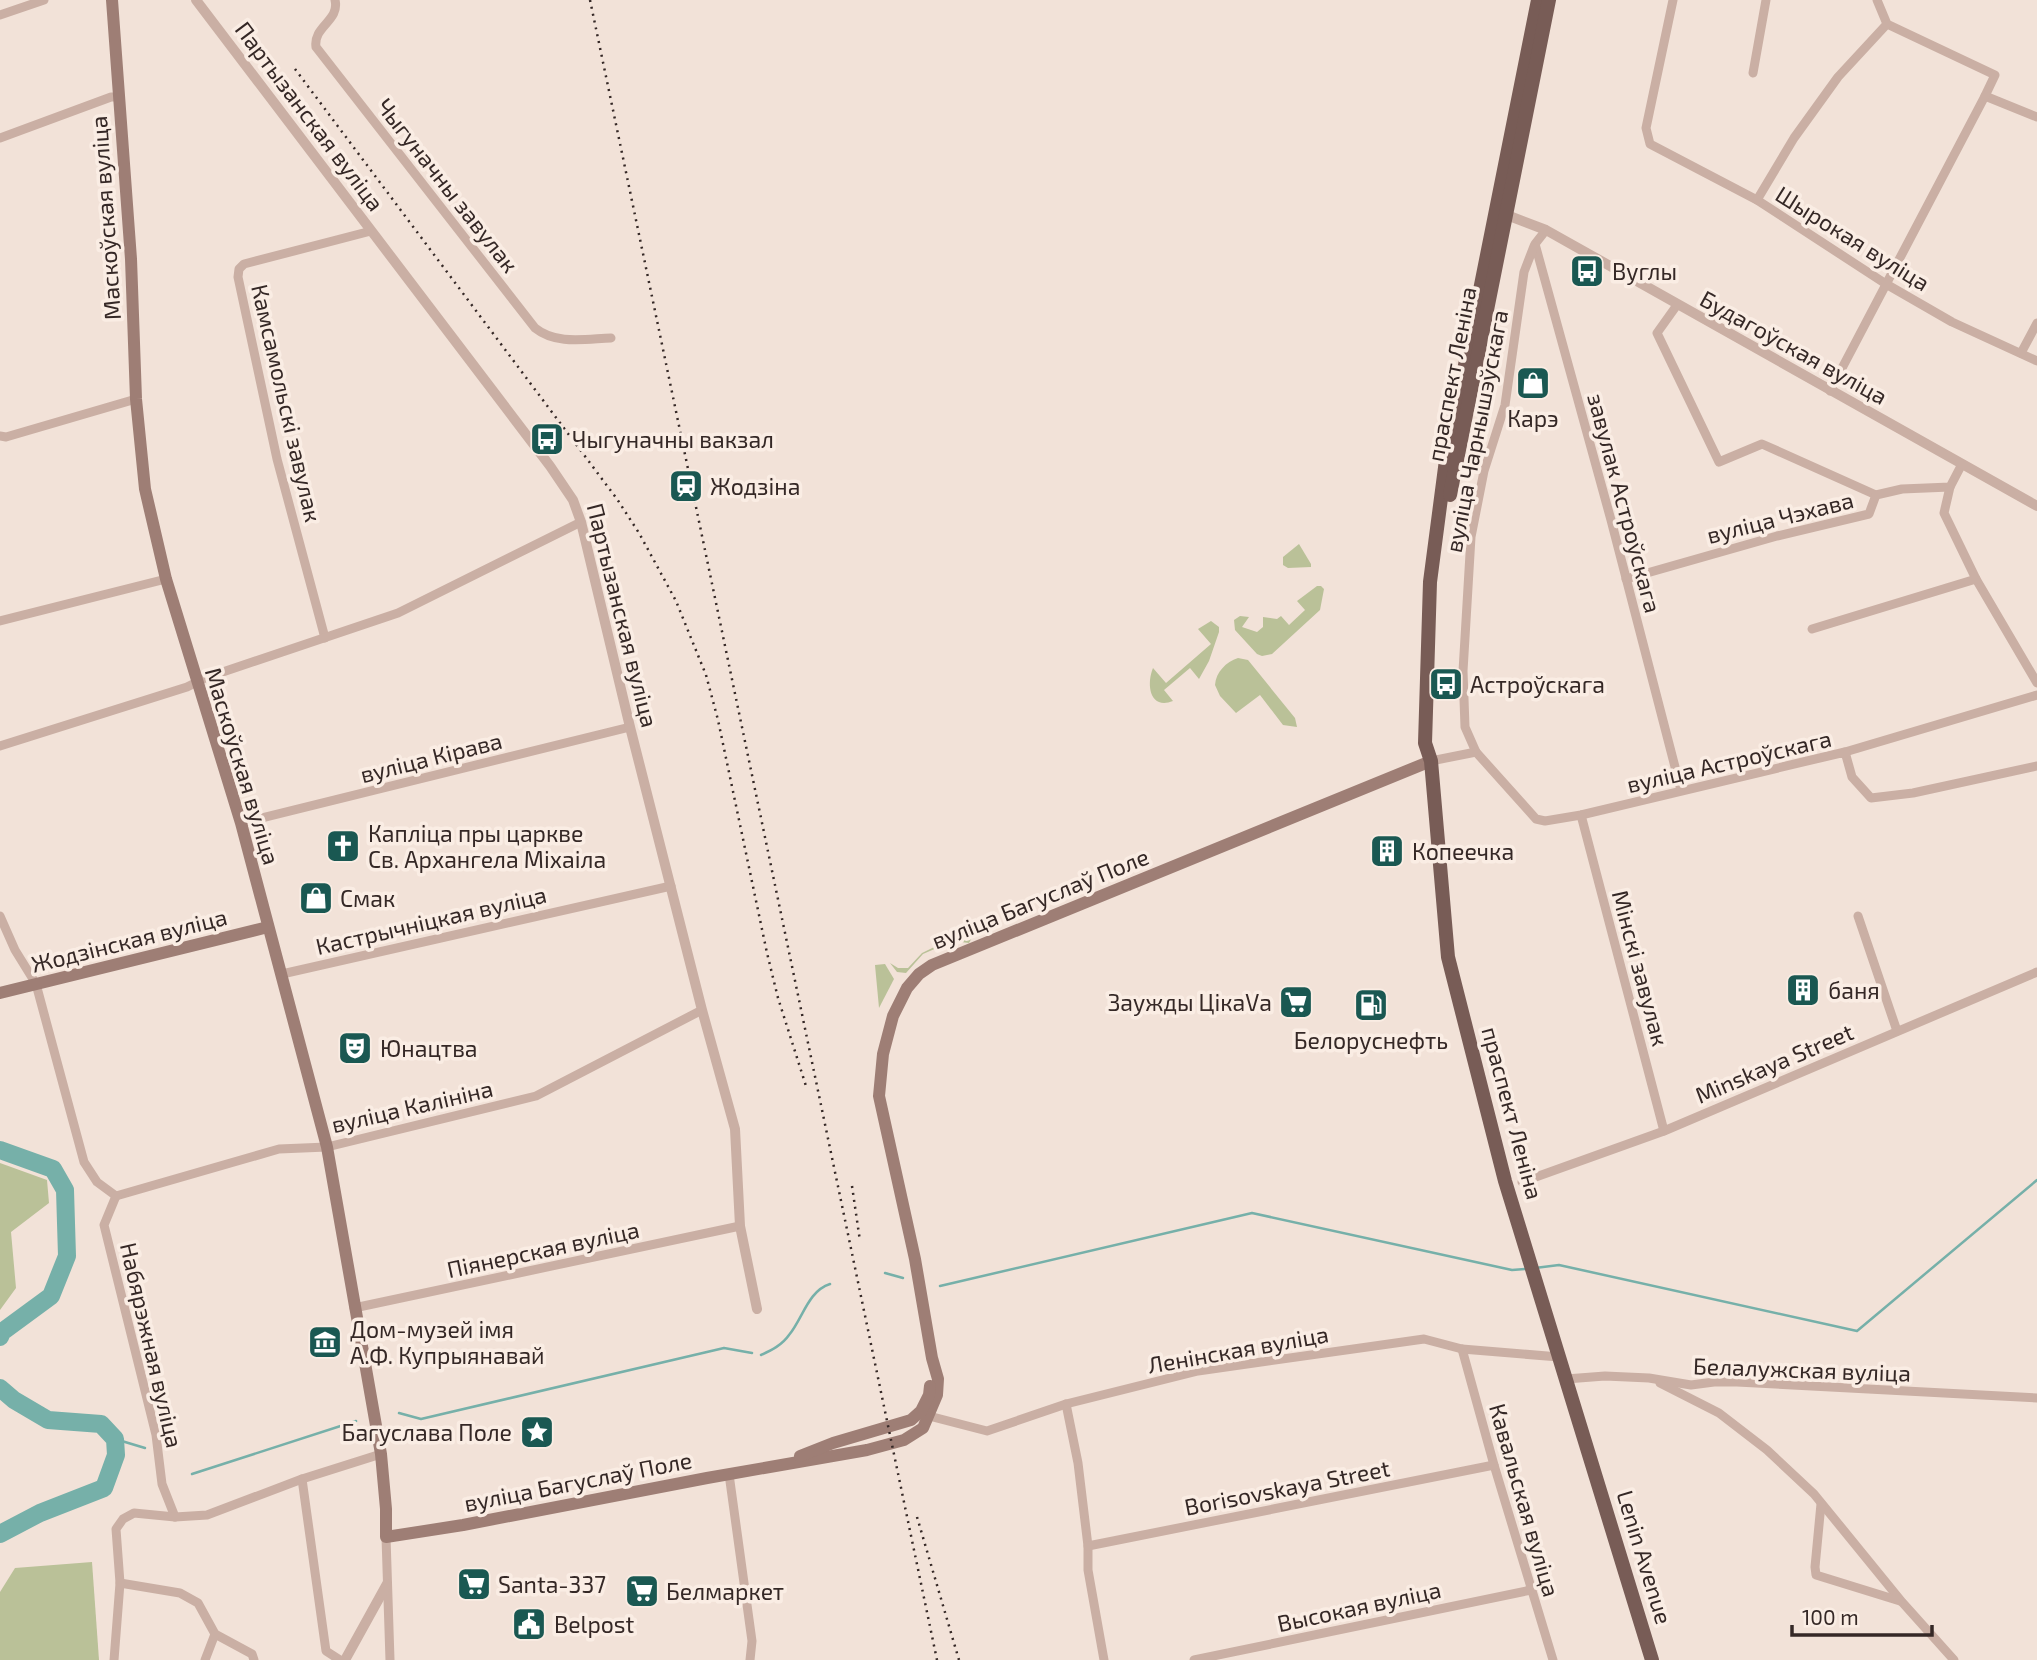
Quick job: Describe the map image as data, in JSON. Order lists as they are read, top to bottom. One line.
{"streets":{"main road":["Маскоўская вуліца","праспект Леніна","вуліца Багуслаў Поле","Жодзінская вуліца"],"street":["Партызанская вуліца","Чыгуначны завулак","Шырокая вуліца","Будагоўская вуліца","Камсамольскі завулак","вуліца Чарнышэўскага","завулак Астроўскага","вуліца Чэхава","вуліца Кірава","вуліца Астроўскага","Кастрычніцкая вуліца","Мінскі завулак","Minskaya Street","вуліца Калініна","Піянерская вуліца","Набярэжная вуліца","Ленінская вуліца","Белалужская вуліца","Borisovskaya Street","Кавальская вуліца","Высокая вуліца"]},"crossings":[["Партызанская вуліца","Камсамольскі завулак"],["Партызанская вуліца","вуліца Кірава"],["Партызанская вуліца","Кастрычніцкая вуліца"],["Партызанская вуліца","вуліца Калініна"],["Партызанская вуліца","Піянерская вуліца"],["Маскоўская вуліца","вуліца Кірава"],["Маскоўская вуліца","вуліца Багуслаў Поле"],["Маскоўская вуліца","Кастрычніцкая вуліца"],["Маскоўская вуліца","Жодзінская вуліца"],["Маскоўская вуліца","вуліца Калініна"],["Маскоўская вуліца","Піянерская вуліца"],["Будагоўская вуліца","праспект Леніна"],["праспект Леніна","вуліца Багуслаў Поле"],["праспект Леніна","Ленінская вуліца"],["праспект Леніна","Белалужская вуліца"],["вуліца Чарнышэўскага","завулак Астроўскага"],["вуліца Чарнышэўскага","вуліца Астроўскага"],["завулак Астроўскага","вуліца Чэхава"],["завулак Астроўскага","вуліца Астроўскага"],["вуліца Астроўскага","Мінскі завулак"],["вуліца Багуслаў Поле","Ленінская вуліца"],["Мінскі завулак","Minskaya Street"],["вуліца Калініна","Набярэжная вуліца"],["Ленінская вуліца","Кавальская вуліца"],["Borisovskaya Street","Кавальская вуліца"],["Кавальская вуліца","Высокая вуліца"]],"places":{"bus stop":["Вуглы","Чыгуначны вакзал","Астроўскага"],"shop":["Карэ","Смак"],"station":["Жодзіна"],"church":["Капліца пры царкве Св. Архангела Міхаіла"],"building":["Копеечка","баня"],"supermarket":["Заужды ЦікаVа","Santa-337","Белмаркет"],"fuel station":["Белоруснефть"],"theatre":["Юнацтва"],"museum":["Дом-музей імя А.Ф. Купрыянавай"],"place":["Багуслава Поле"],"public building":["Belpost"]},"scale_bar":"100 m"}
